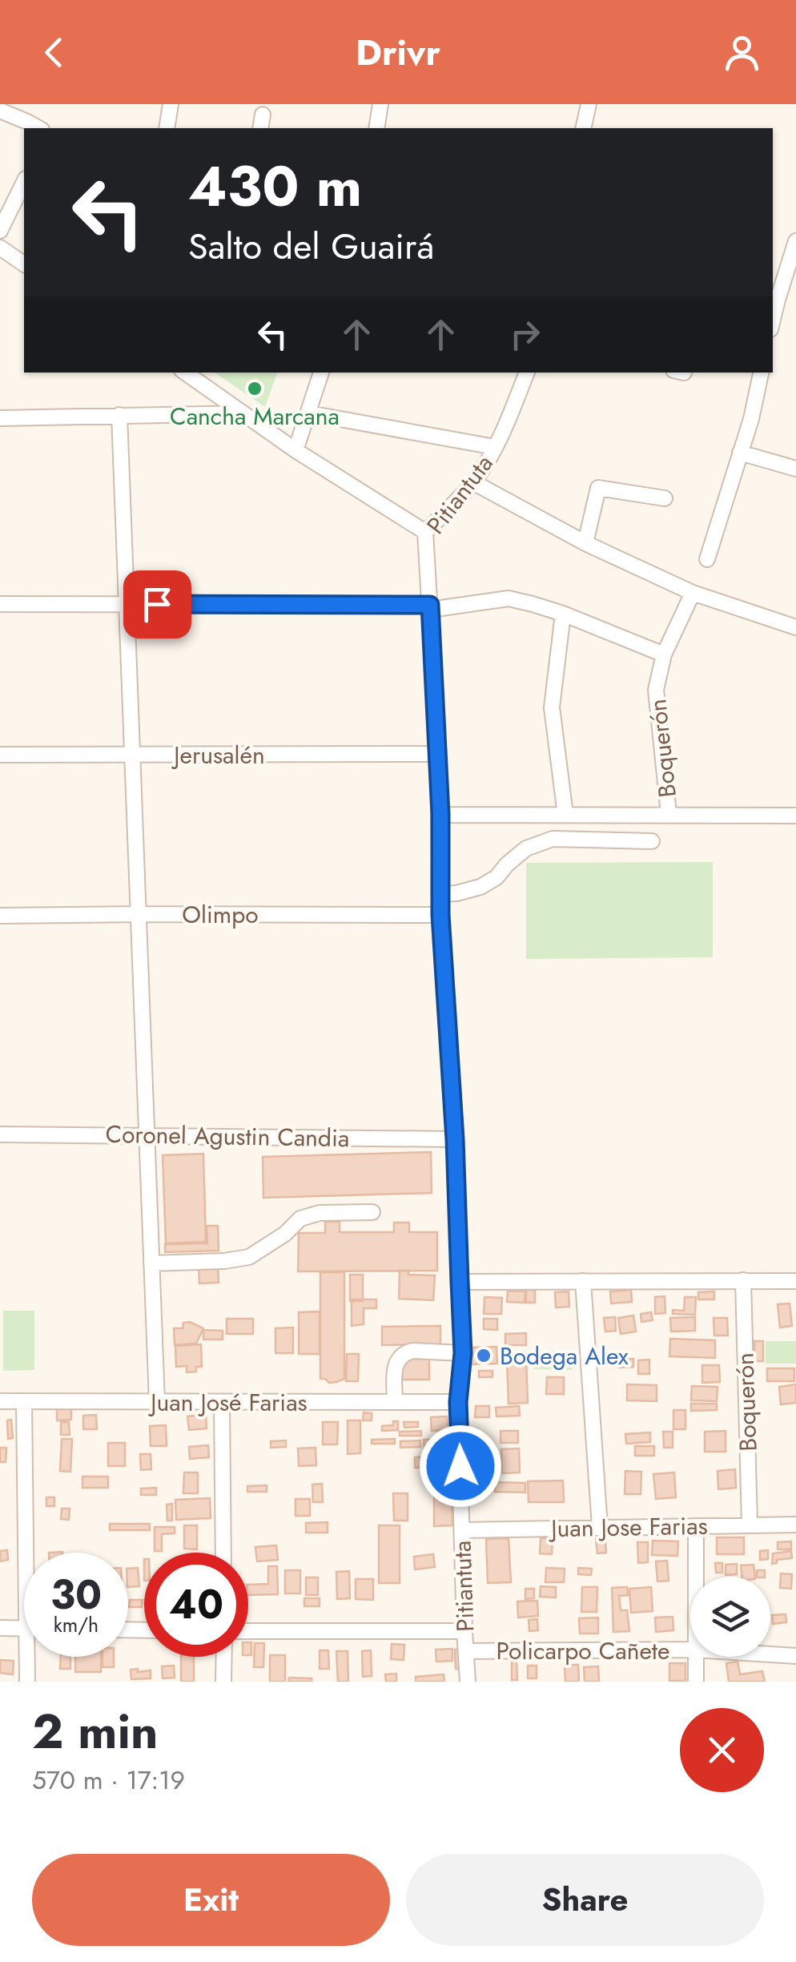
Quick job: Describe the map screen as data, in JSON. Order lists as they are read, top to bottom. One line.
{"streets":{"street":["Pitiantuta","Boquerón","Jerusalén","Olimpo","Coronel Agustin Candia","Juan José Farias","Juan Jose Farias","Policarpo Cañete"]},"crossings":[["Pitiantuta","Jerusalén"],["Pitiantuta","Olimpo"],["Pitiantuta","Coronel Agustin Candia"],["Pitiantuta","Juan José Farias"],["Pitiantuta","Juan Jose Farias"],["Pitiantuta","Policarpo Cañete"],["Boquerón","Juan Jose Farias"]],"places":["Cancha Marcana","Bodega Alex"],"page":{"header":"Drivr","turn":["430 m","Salto del Guairá"],"speed":"30 km/h","limit":"40","heading":["2 min","570 m · 17:19"],"buttons":["Exit","Share"]}}
